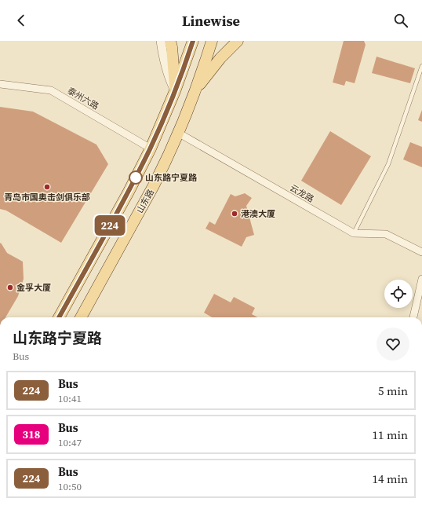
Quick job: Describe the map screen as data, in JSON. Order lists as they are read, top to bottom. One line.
{"streets":{"main road":["山东路"],"street":["泰州六路","云龙路"]},"crossings":[["云龙路","山东路"]],"places":["山东路宁夏路","青岛市国奥击剑俱乐部","港澳大厦","金孚大厦"],"lines":["bus line 224"],"page":{"header":"Linewise","on_map":"224","heading":["山东路宁夏路","Bus"],"list":[{"mark":"224","name":"Bus","note":"10:41","value":"5 min"},{"mark":"318","name":"Bus","note":"10:47","value":"11 min"},{"mark":"224","name":"Bus","note":"10:50","value":"14 min"}]}}
